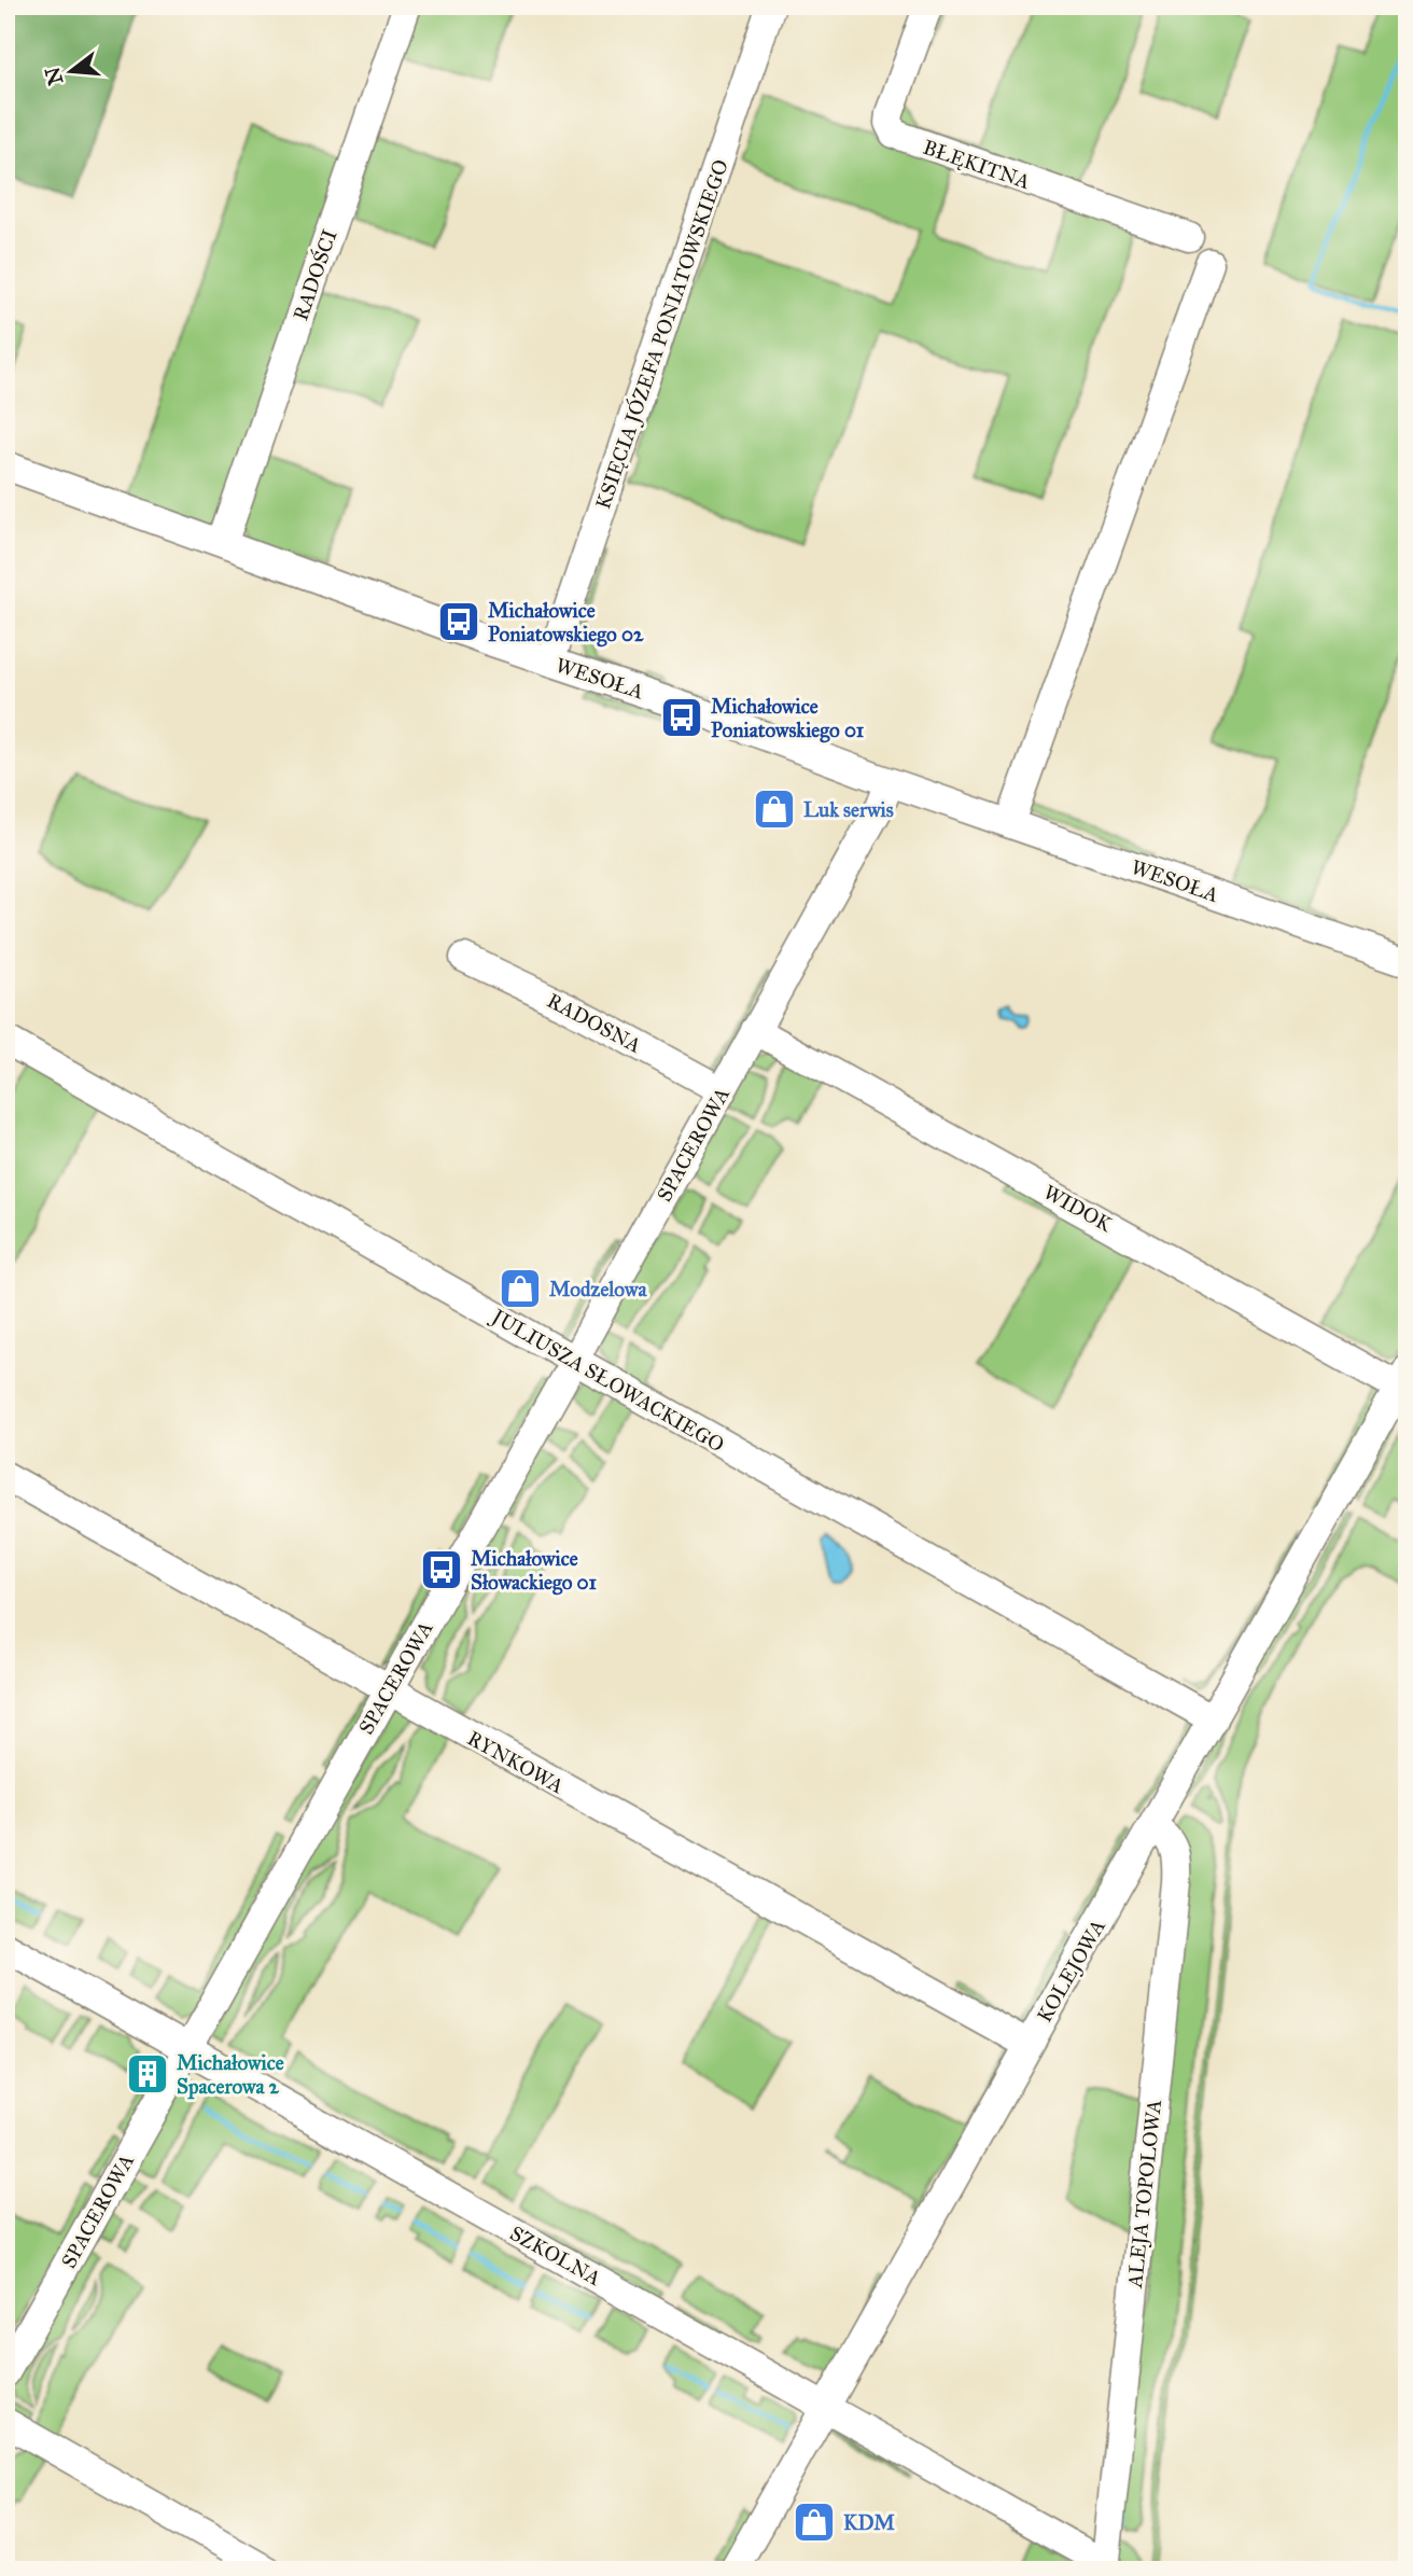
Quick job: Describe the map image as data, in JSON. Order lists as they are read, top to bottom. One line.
{"streets":{"street":["BŁĘKITNA","RADOŚCI","KSIĘCIA JÓZEFA PONIATOWSKIEGO","WESOŁA","RADOSNA","SPACEROWA","WIDOK","JULIUSZA SŁOWACKIEGO","RYNKOWA","KOLEJOWA","ALEJA TOPOLOWA","SZKOLNA"]},"crossings":[["RADOŚCI","WESOŁA"],["KSIĘCIA JÓZEFA PONIATOWSKIEGO","WESOŁA"],["WESOŁA","SPACEROWA"],["RADOSNA","SPACEROWA"],["SPACEROWA","WIDOK"],["SPACEROWA","JULIUSZA SŁOWACKIEGO"],["SPACEROWA","RYNKOWA"],["SPACEROWA","SZKOLNA"],["WIDOK","KOLEJOWA"],["JULIUSZA SŁOWACKIEGO","KOLEJOWA"],["RYNKOWA","KOLEJOWA"],["KOLEJOWA","ALEJA TOPOLOWA"],["KOLEJOWA","SZKOLNA"],["ALEJA TOPOLOWA","SZKOLNA"]],"places":{"bus stop":["Michałowice Poniatowskiego 02","Michałowice Poniatowskiego 01","Michałowice Słowackiego 01"],"shop":["Luk serwis","Modzelowa","KDM"],"building":["Michałowice Spacerowa 2"]},"north":"left"}
